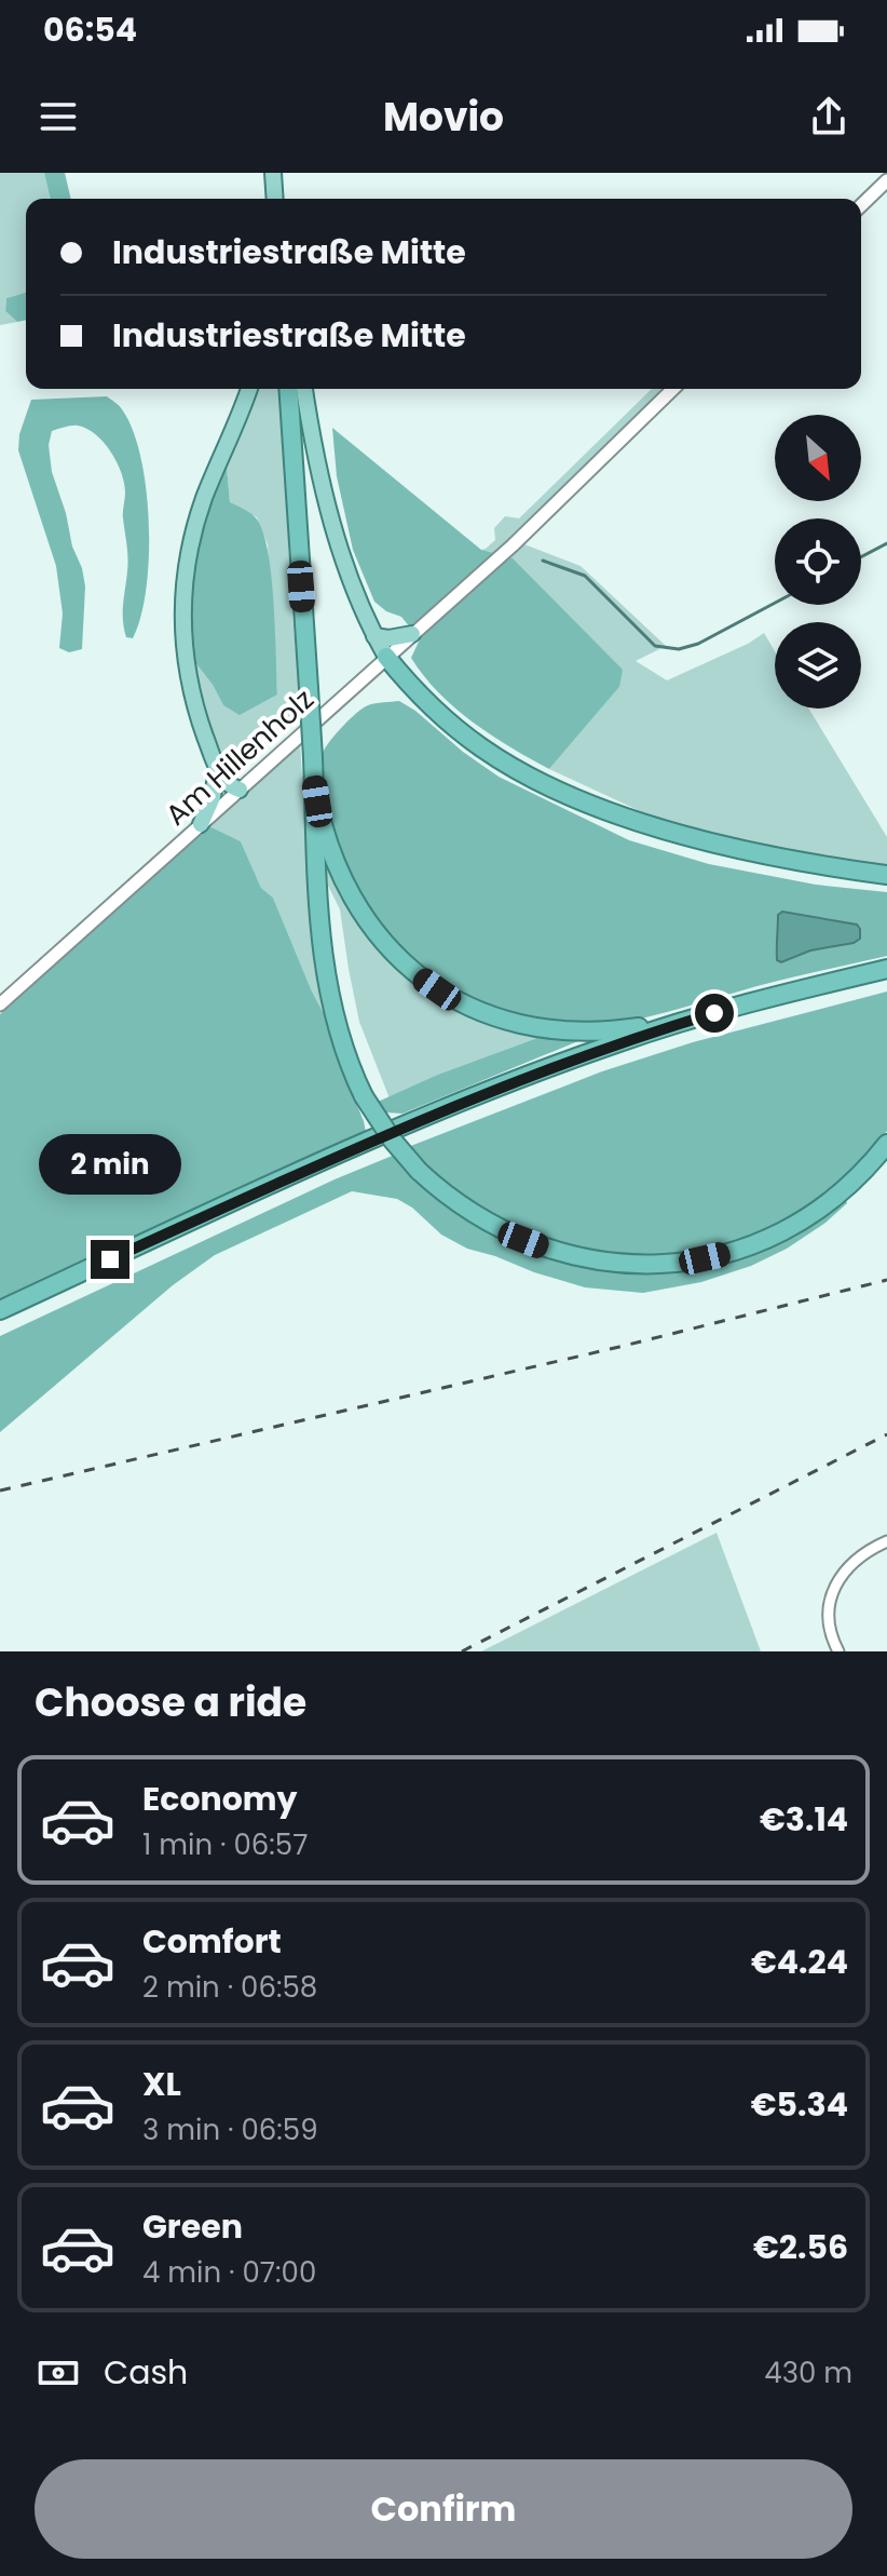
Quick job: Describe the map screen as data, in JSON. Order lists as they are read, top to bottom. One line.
{"streets":{"street":["Am Hillenholz"]},"north":"bottom right","page":{"status":"06:54","header":"Movio","banner":["Industriestraße Mitte","Industriestraße Mitte"],"bubble":"2 min","heading":"Choose a ride","list":[{"name":"Economy","note":"1 min · 06:57","value":"€3.14"},{"name":"Comfort","note":"2 min · 06:58","value":"€4.24"},{"name":"XL","note":"3 min · 06:59","value":"€5.34"},{"name":"Green","note":"4 min · 07:00","value":"€2.56"}],"pay":["Cash","430 m"],"buttons":"Confirm"}}
